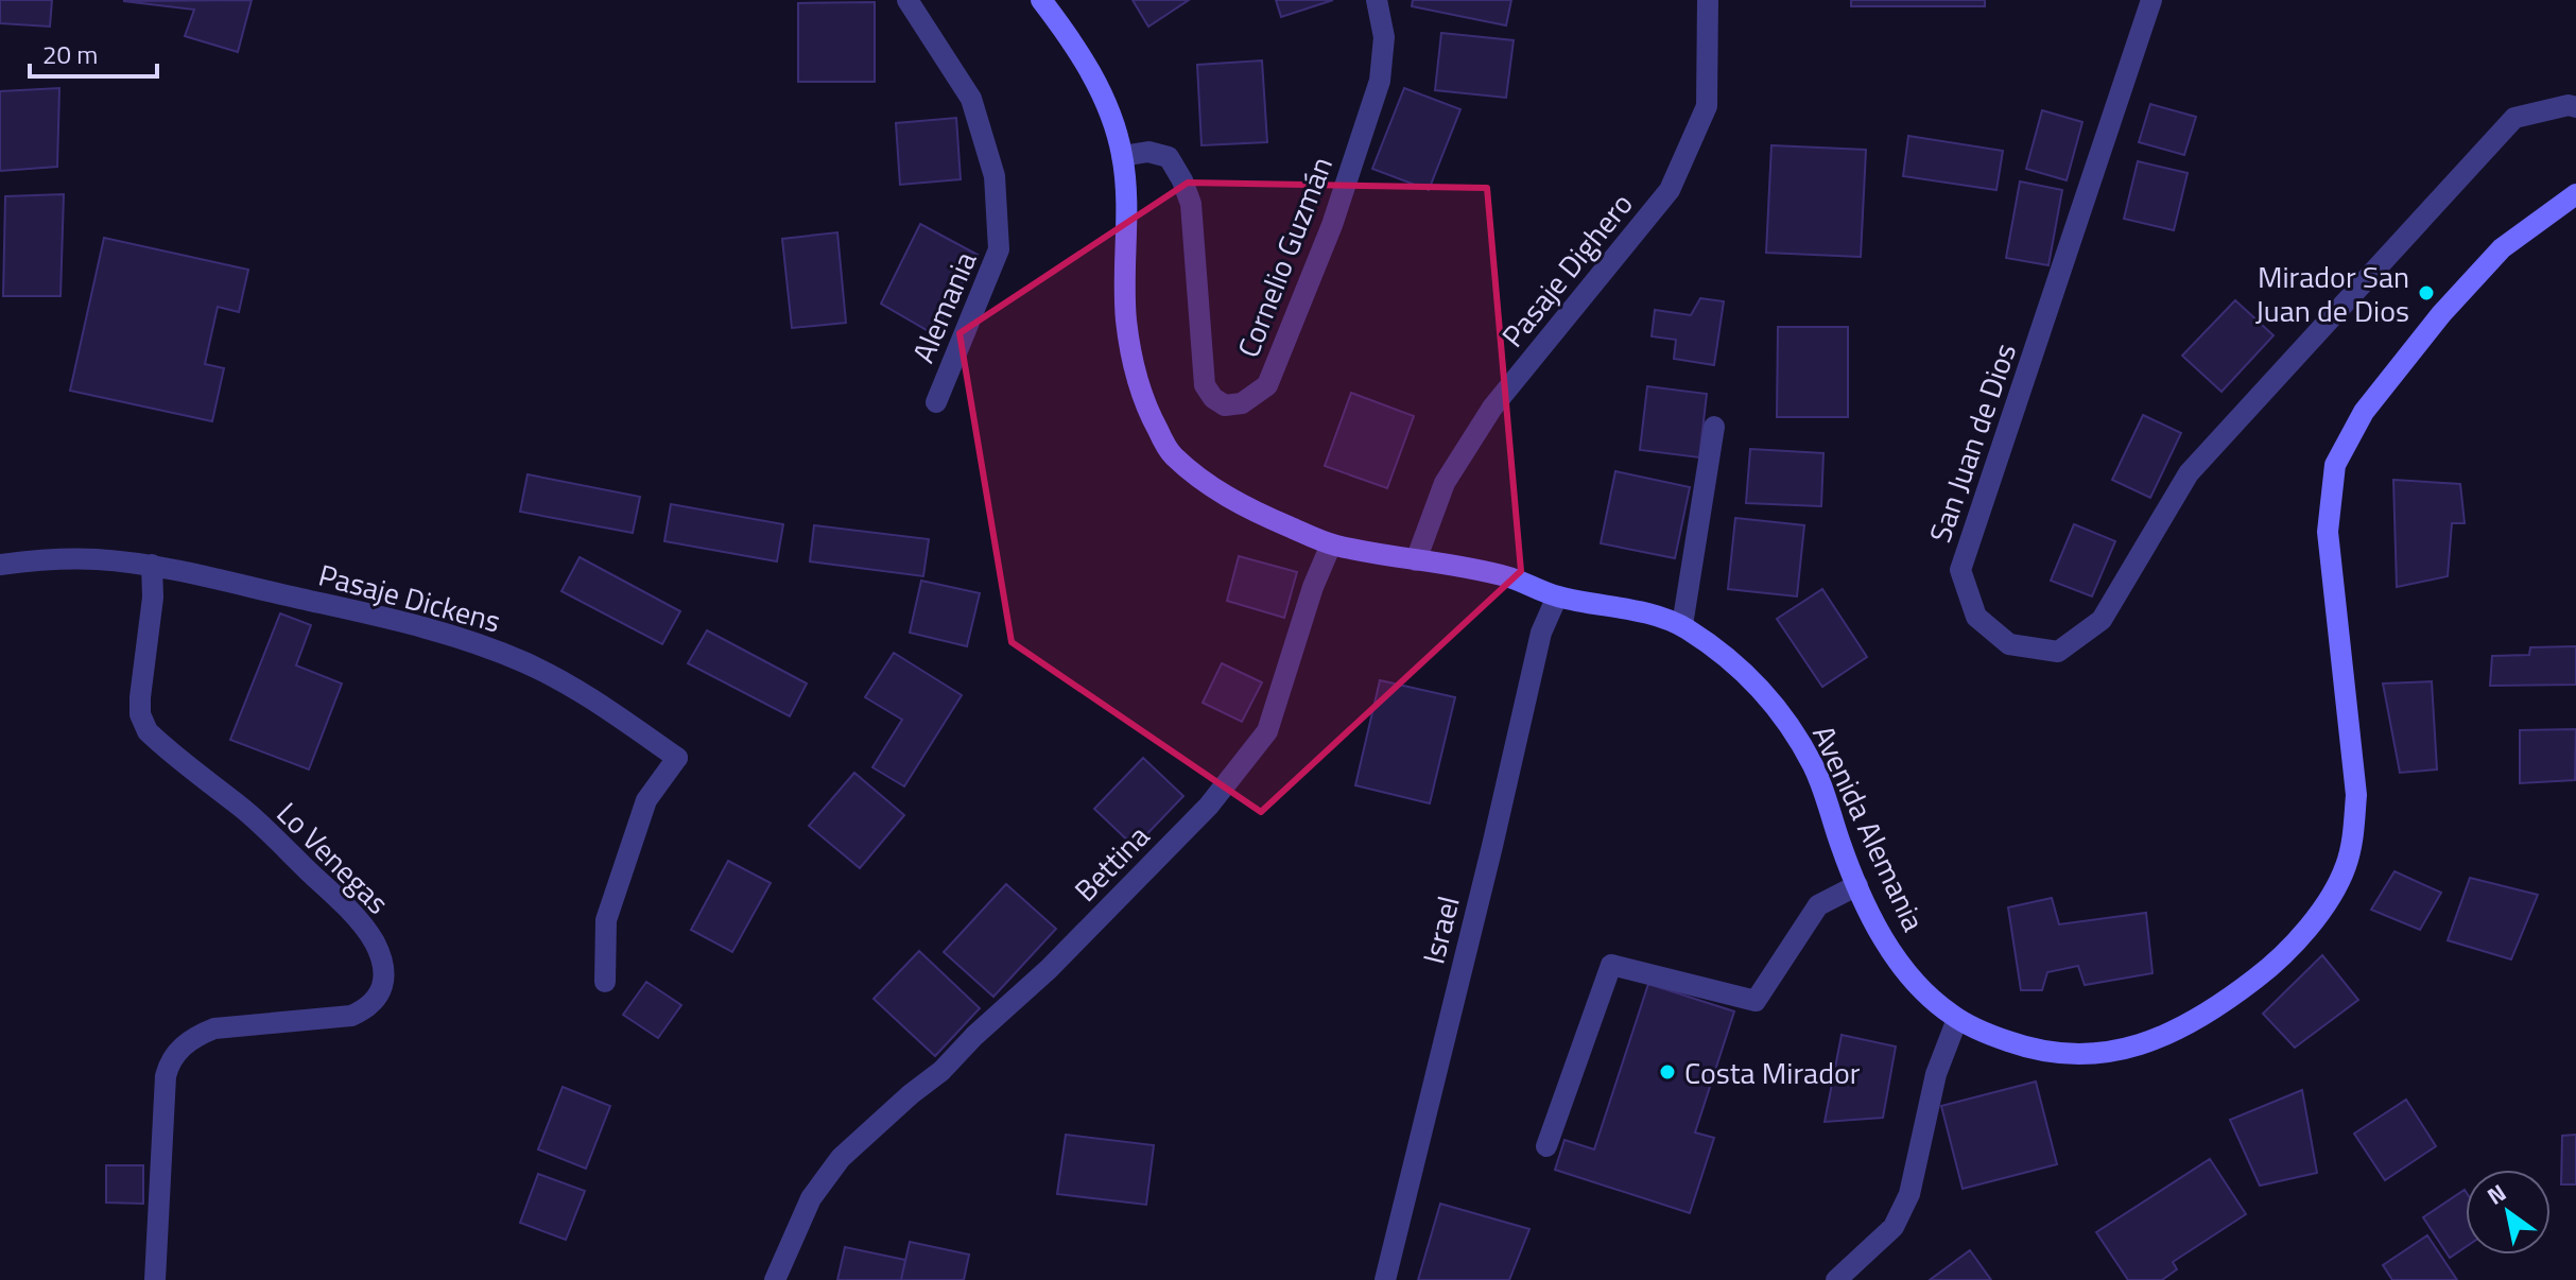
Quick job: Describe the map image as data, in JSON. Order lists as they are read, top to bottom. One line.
{"streets":{"main road":["Avenida Alemania"],"street":["Cornelio Guzmán","Pasaje Dighero","Alemania","San Juan de Dios","Pasaje Dickens","Lo Venegas","Bettina","Israel"]},"crossings":[["Cornelio Guzmán","Avenida Alemania"],["Pasaje Dighero","Avenida Alemania"],["Pasaje Dickens","Lo Venegas"],["Avenida Alemania","Bettina"],["Avenida Alemania","Israel"]],"places":["Mirador San Juan de Dios","Costa Mirador"],"scale_bar":"20 m","north":"top left"}
